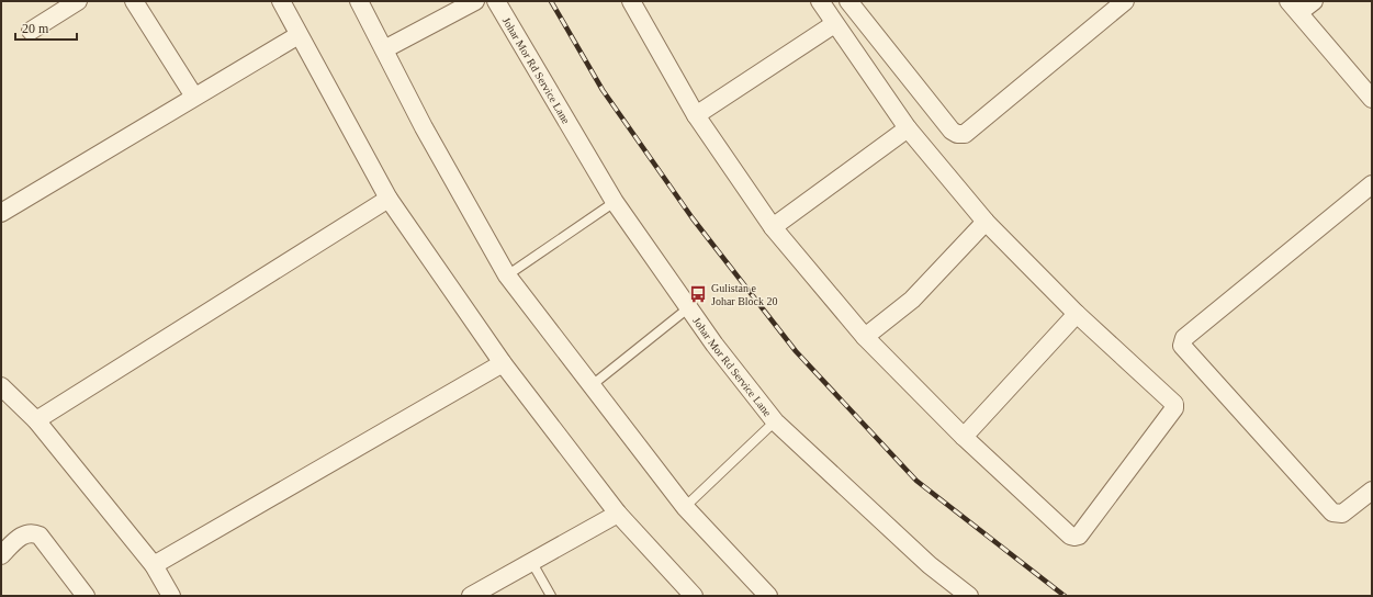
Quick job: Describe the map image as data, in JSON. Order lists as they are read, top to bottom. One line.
{"streets":{"street":["Johar Mor Rd Service Lane"]},"places":{"bus stop":["Gulistan e Johar Block 20"]},"scale_bar":"20 m"}
